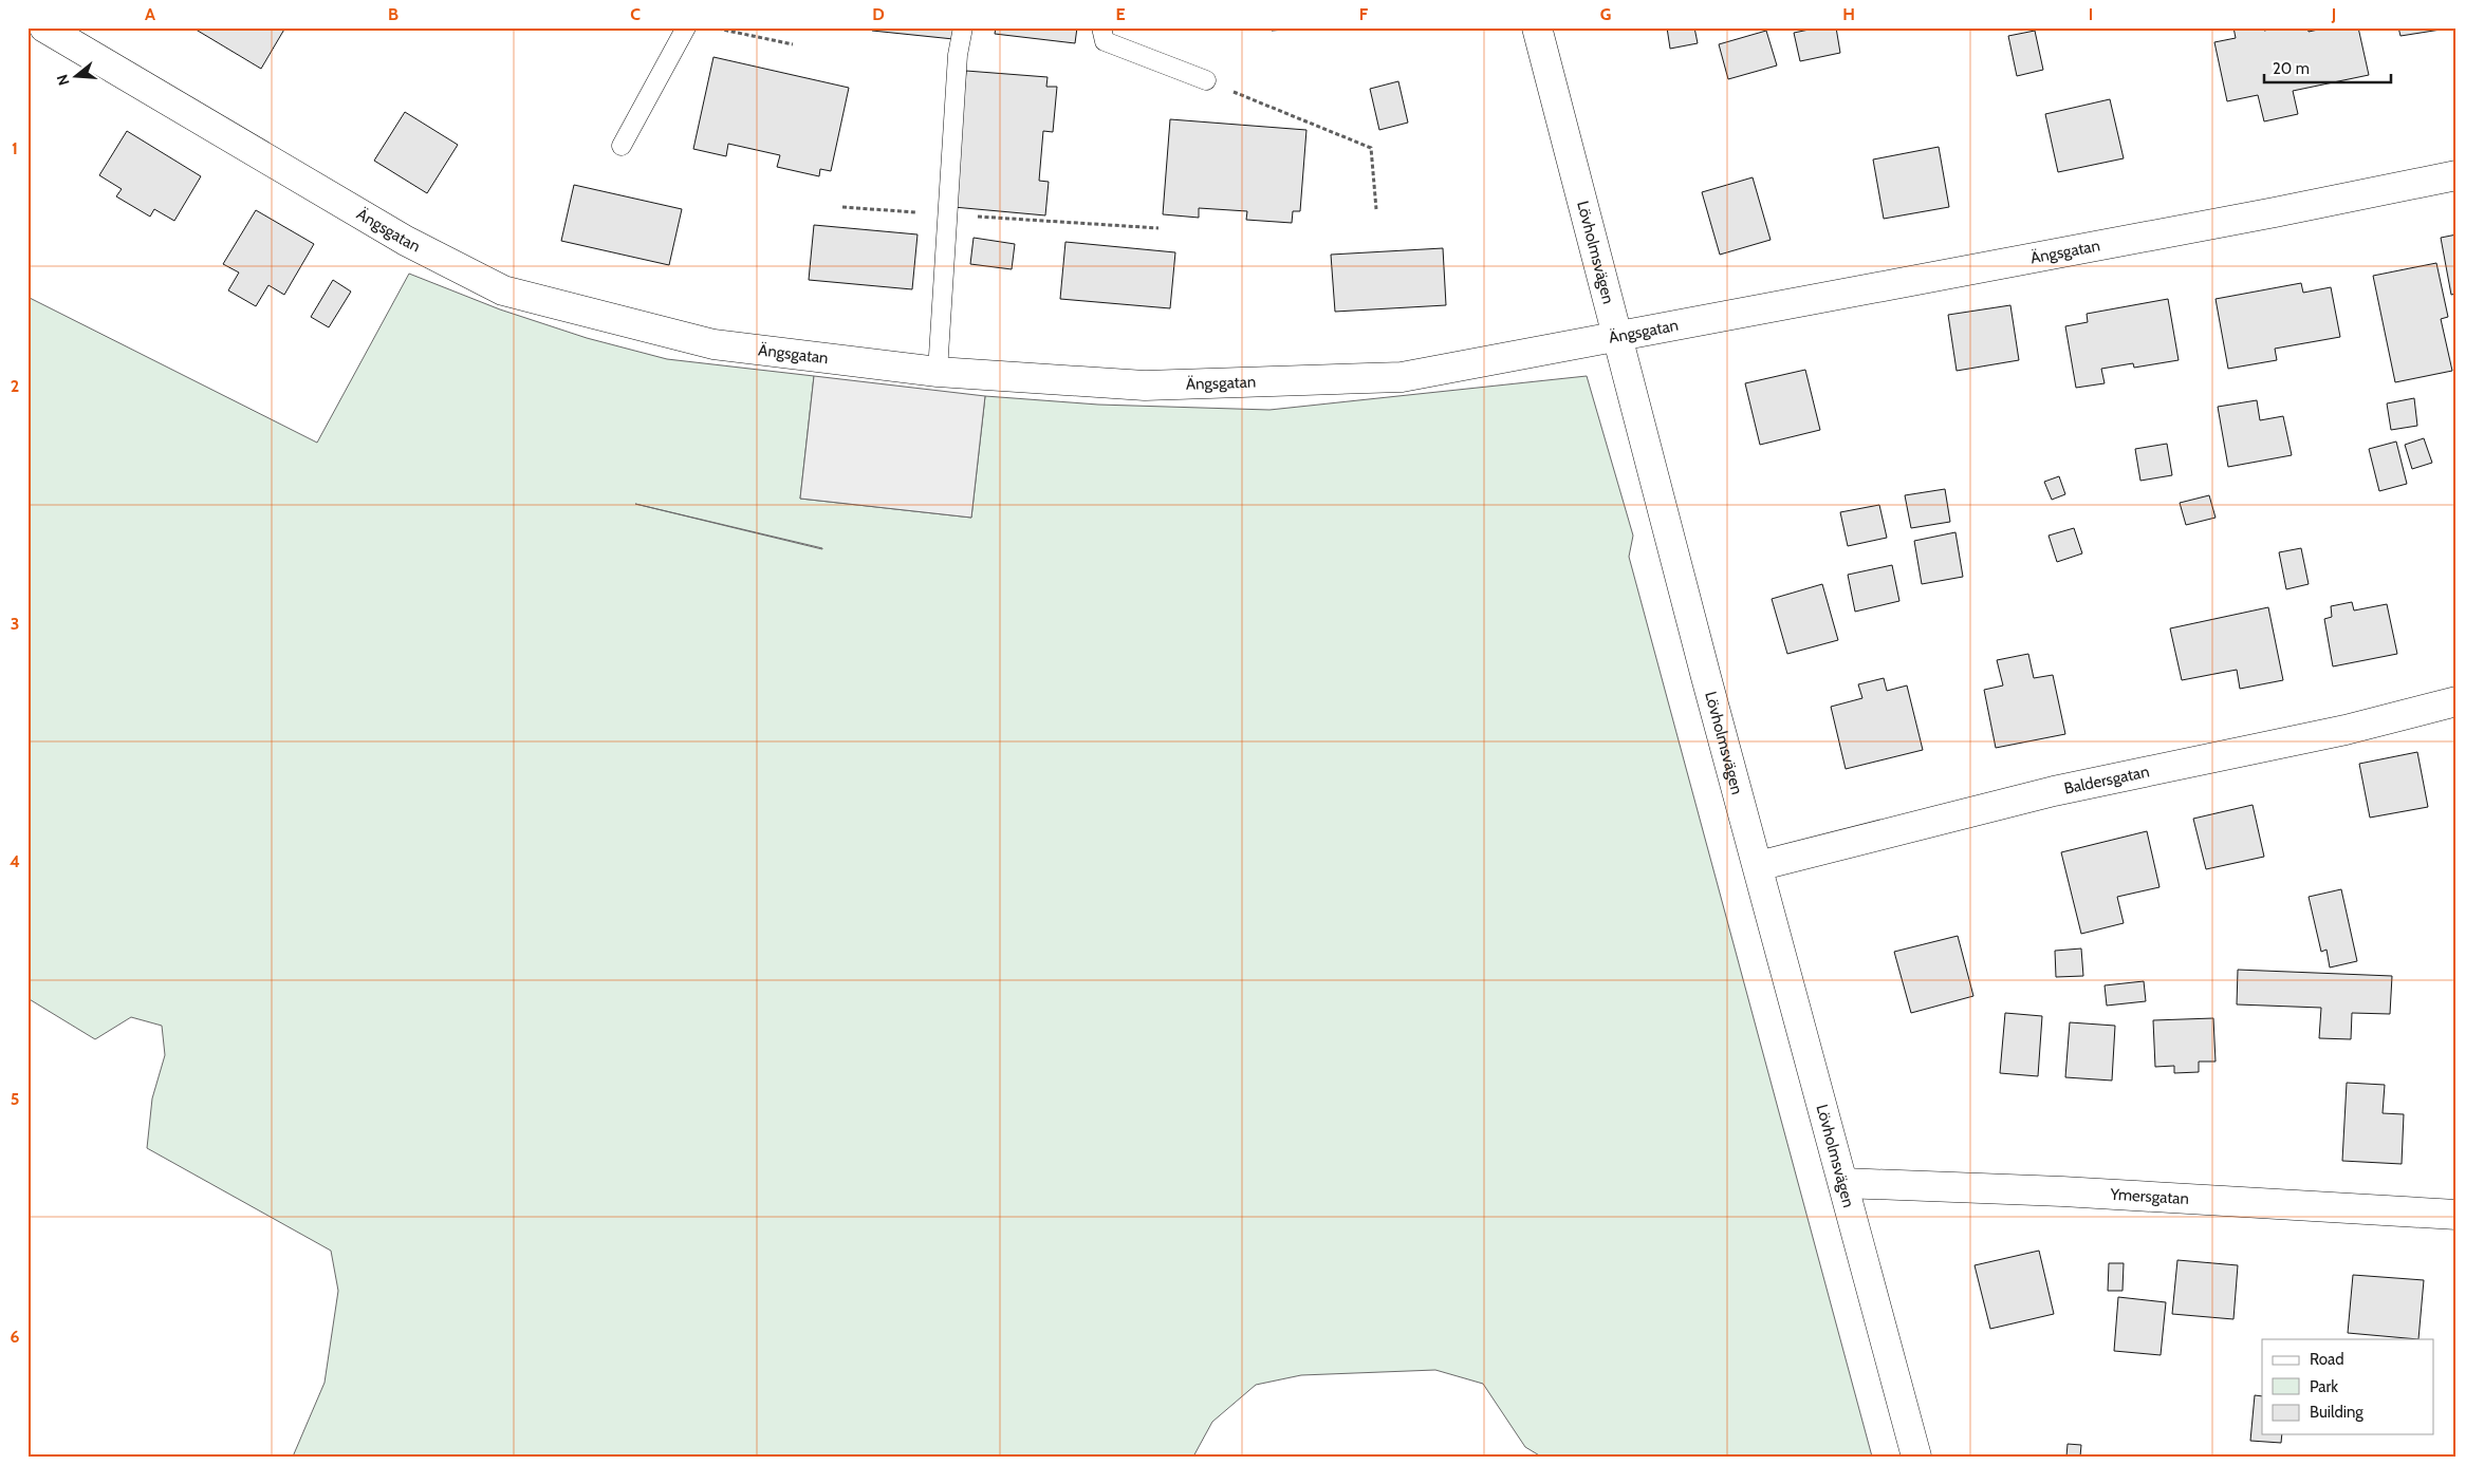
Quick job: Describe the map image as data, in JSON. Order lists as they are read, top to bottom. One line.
{"streets":{"street":["Ängsgatan","Lövholmsvägen","Baldersgatan","Ymersgatan"]},"crossings":[["Ängsgatan","Lövholmsvägen"],["Lövholmsvägen","Baldersgatan"],["Lövholmsvägen","Ymersgatan"]],"legend":["Road","Park","Building"],"scale_bar":"20 m","north":"left","grid":{"columns":["A","B","C","D","E","F","G","H","I","J"],"rows":["1","2","3","4","5","6"]}}
